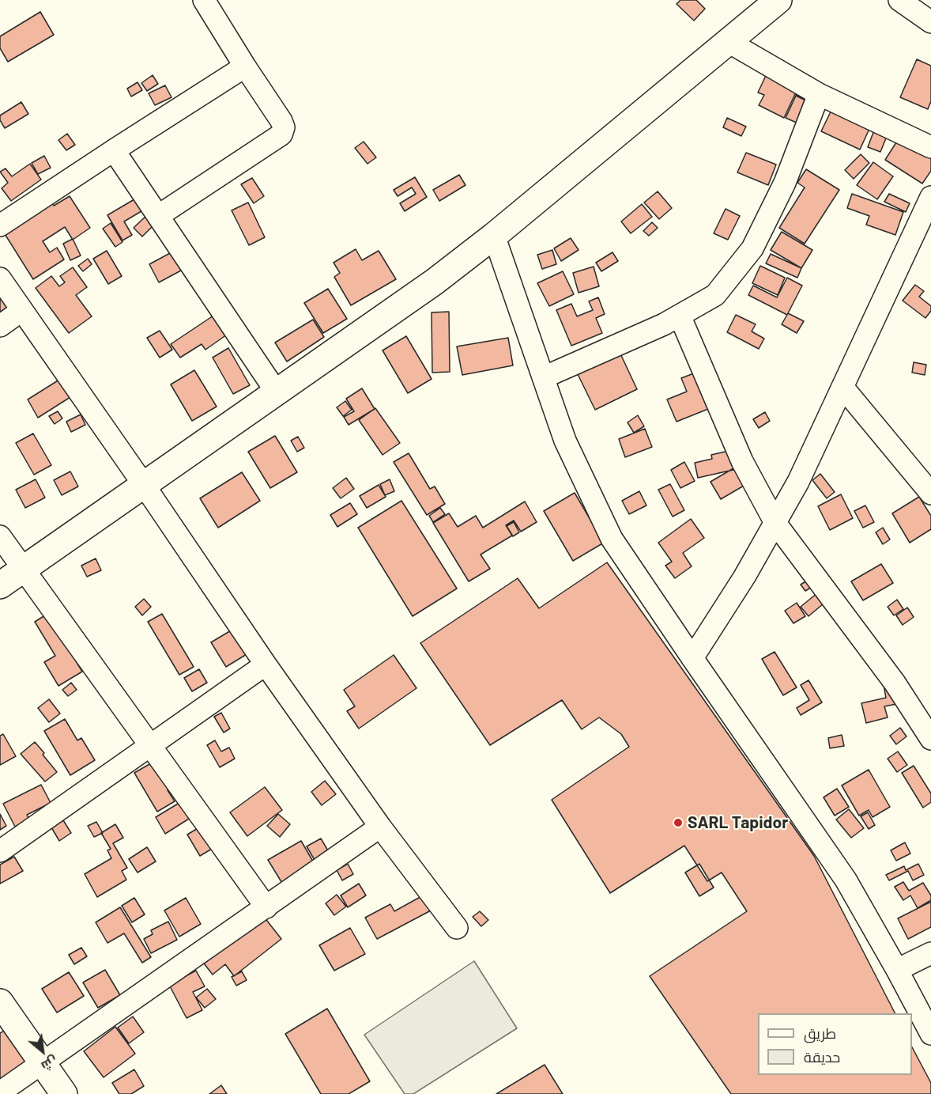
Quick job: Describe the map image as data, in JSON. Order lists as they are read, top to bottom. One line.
{"places":["SARL Tapidor"],"legend":["طريق","حديقة"],"north":"bottom right"}
